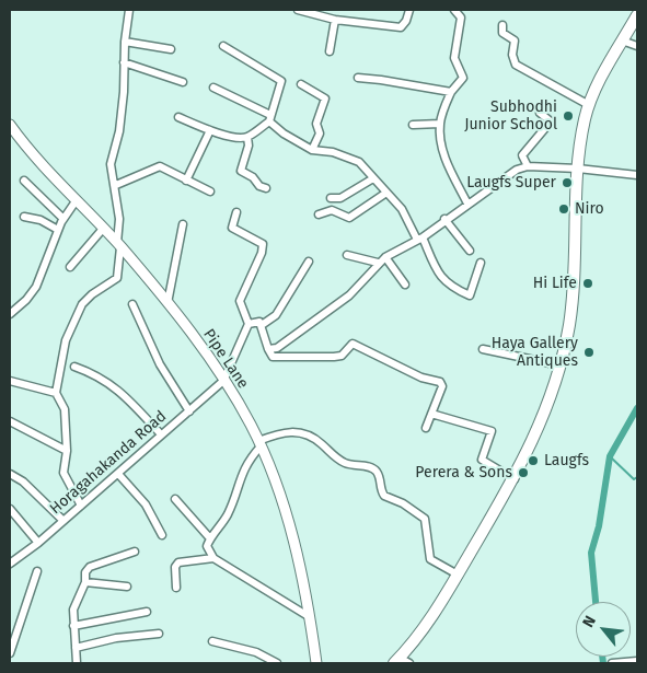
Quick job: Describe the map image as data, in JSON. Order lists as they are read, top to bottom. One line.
{"streets":{"street":["Pipe Lane","Horagahakanda Road"]},"crossings":[["Pipe Lane","Horagahakanda Road"]],"places":["Subhodhi Junior School","Laugfs Super","Niro","Hi Life","Haya Gallery Antiques","Laugfs","Perera & Sons"],"north":"top left"}
